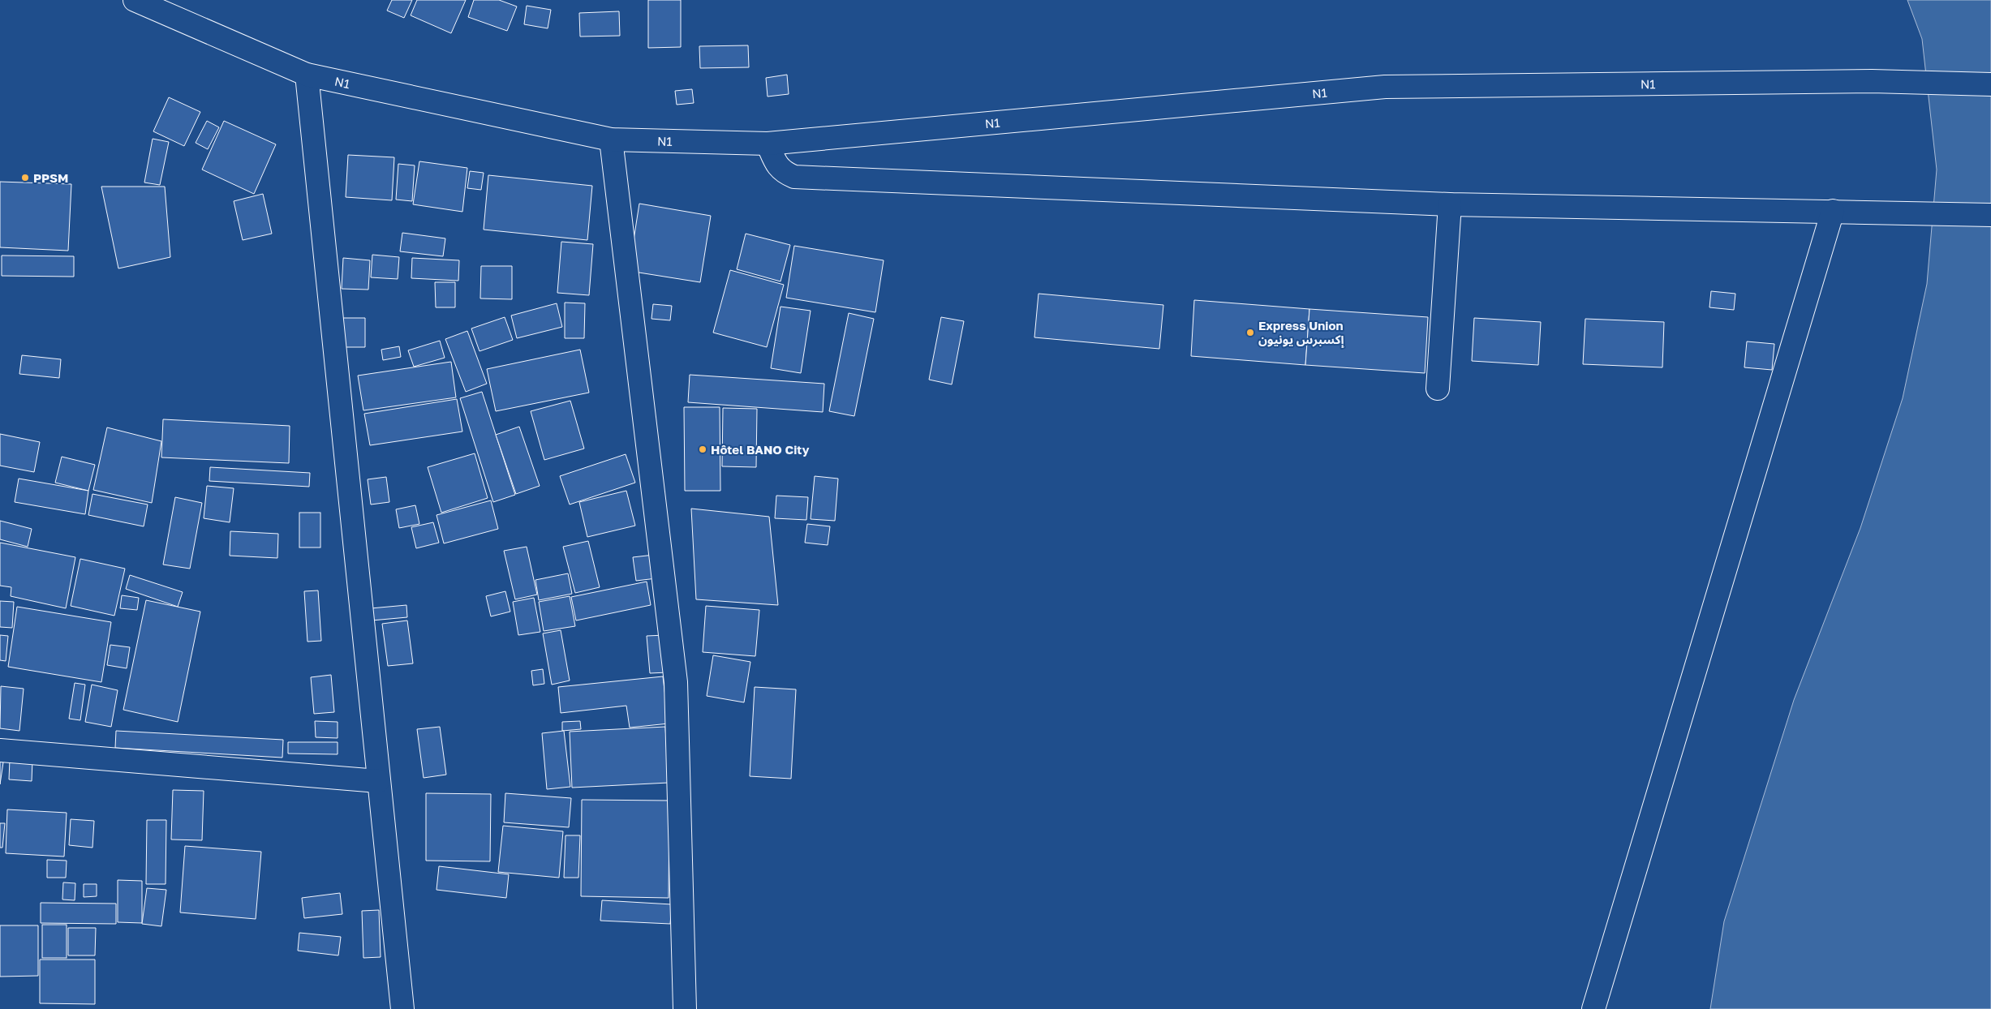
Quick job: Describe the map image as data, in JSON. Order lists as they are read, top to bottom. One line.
{"streets":{"main road":["N1"]},"places":["PPSM","Express Union إكسبرس يونيون","Hôtel BANO City"]}
